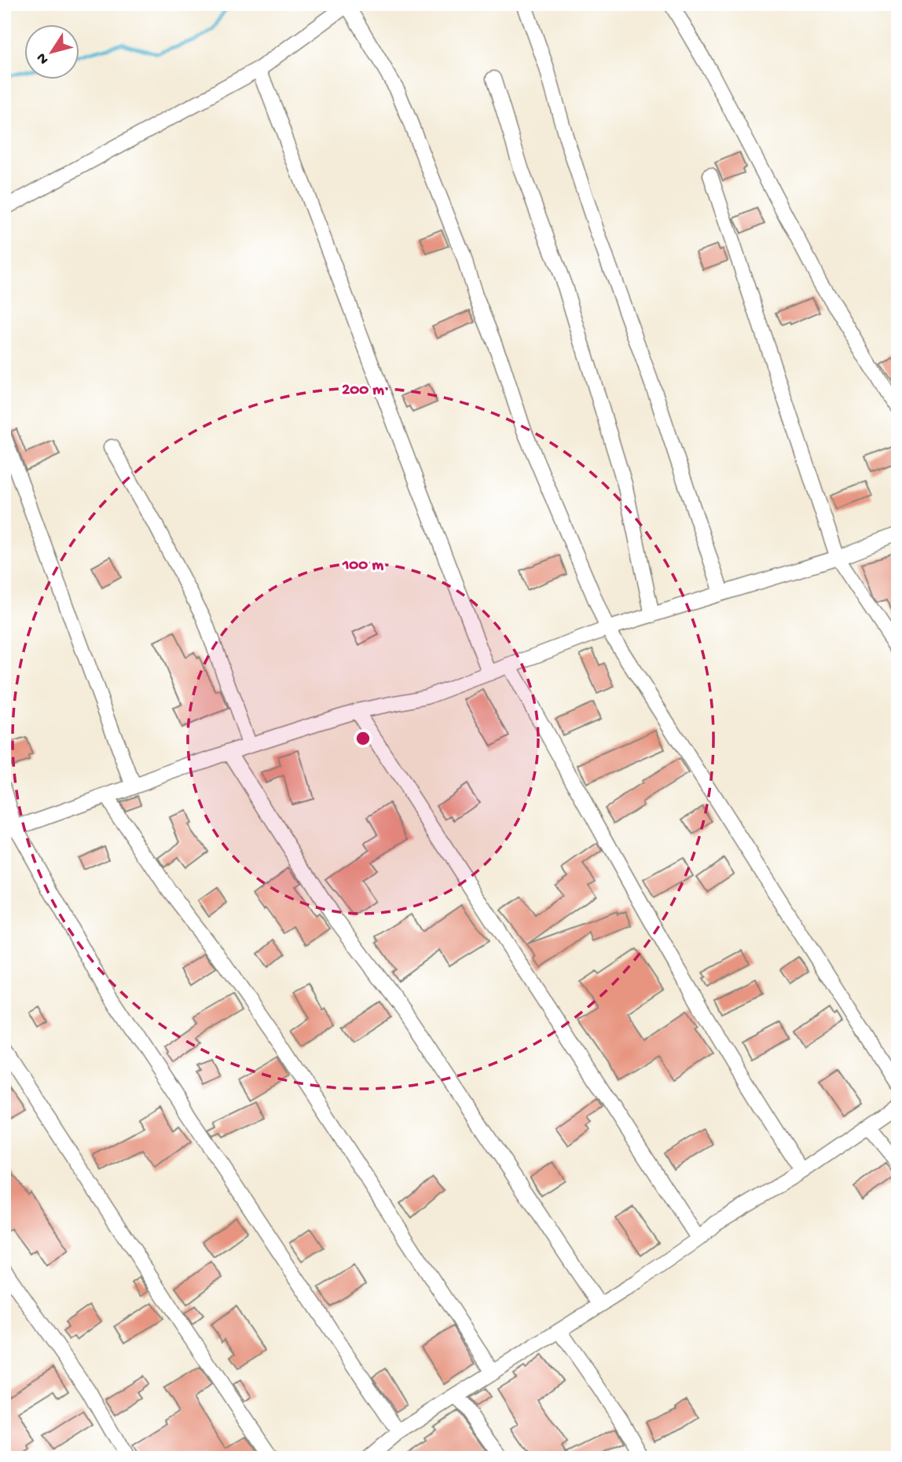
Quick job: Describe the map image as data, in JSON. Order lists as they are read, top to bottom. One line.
{"north":"bottom left","rings":["200 m","100 m"]}
